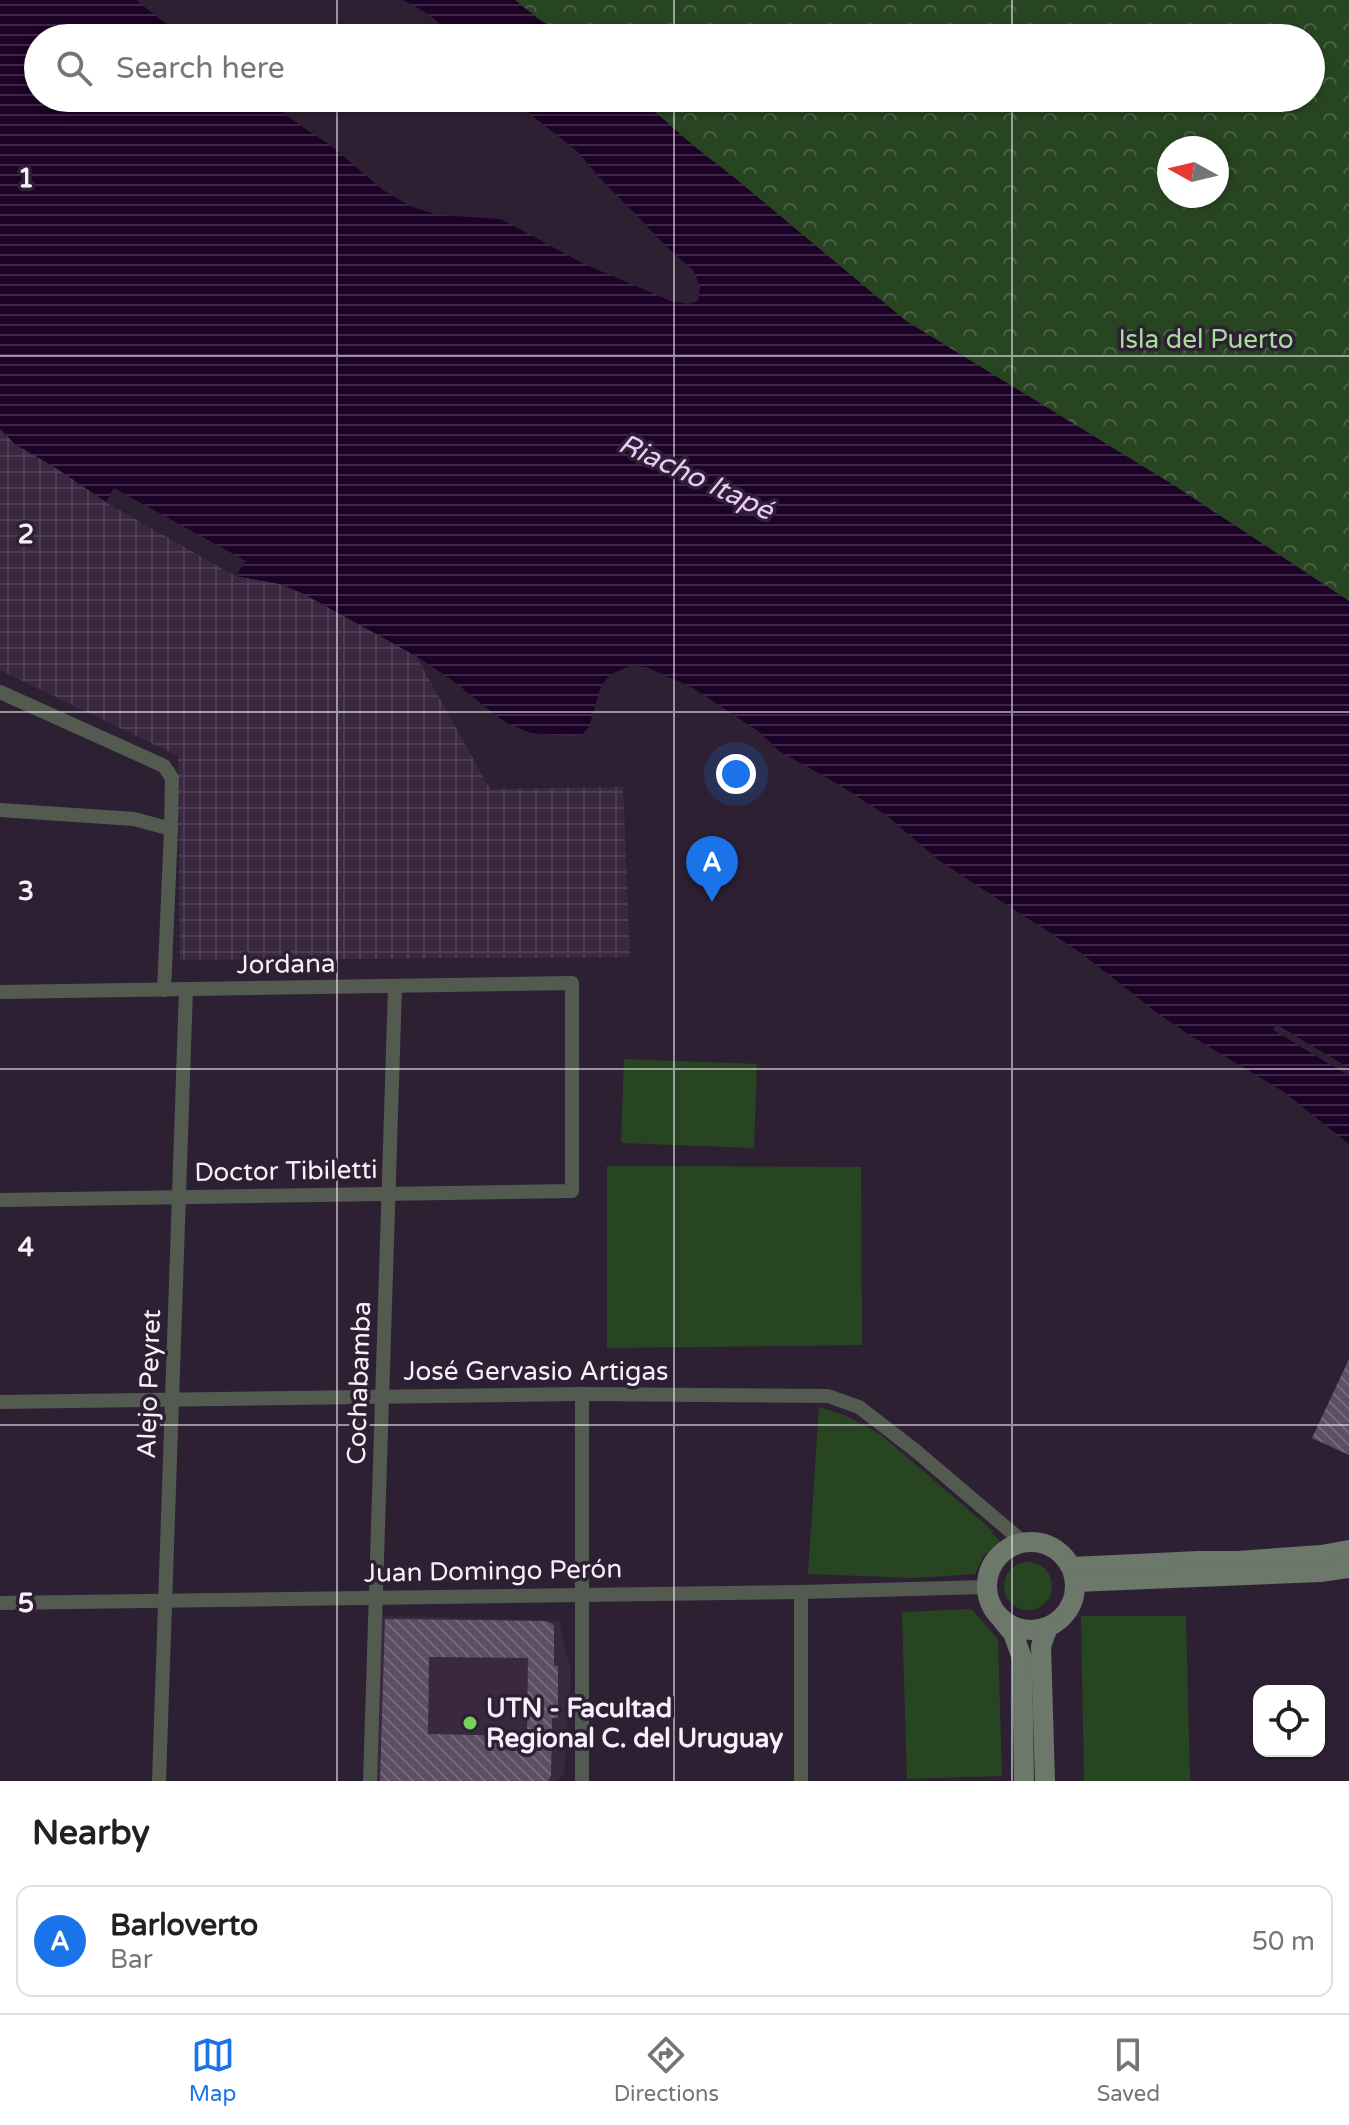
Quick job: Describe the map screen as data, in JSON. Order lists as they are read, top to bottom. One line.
{"streets":{"street":["Jordana","Doctor Tibiletti","José Gervasio Artigas","Cochabamba","Alejo Peyret","Juan Domingo Perón"]},"crossings":[["Jordana","Doctor Tibiletti"],["Jordana","Cochabamba"],["Jordana","Alejo Peyret"],["Doctor Tibiletti","Cochabamba"],["Doctor Tibiletti","Alejo Peyret"],["José Gervasio Artigas","Cochabamba"],["José Gervasio Artigas","Alejo Peyret"],["José Gervasio Artigas","Juan Domingo Perón"],["Cochabamba","Juan Domingo Perón"],["Alejo Peyret","Juan Domingo Perón"]],"water":["Riacho Itapé"],"parks":["Isla del Puerto"],"places":["UTN - Facultad Regional C. del Uruguay"],"north":"left","page":{"search":"Search here","pins":"A","heading":"Nearby","list":[{"mark":"A","name":"Barloverto","note":"Bar","value":"50 m"}],"nav":["Map","Directions","Saved"]},"grid":{"rows":["1","2","3","4","5"]}}
